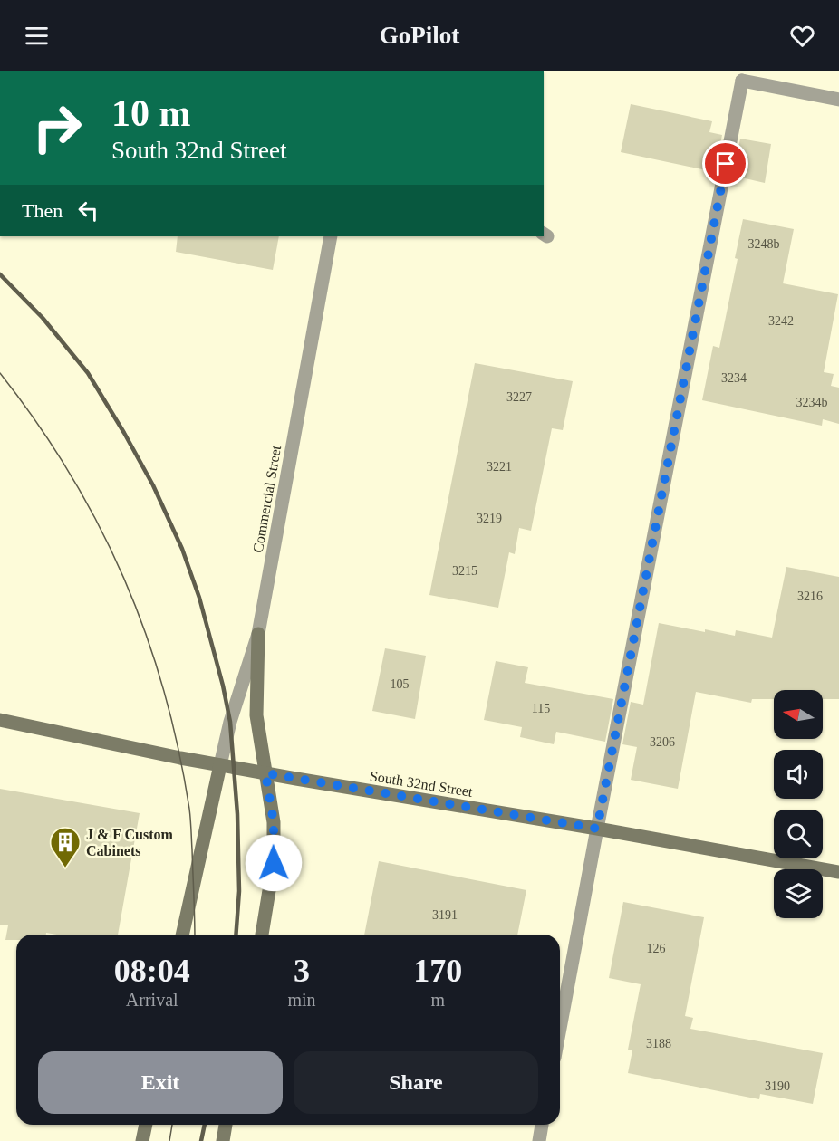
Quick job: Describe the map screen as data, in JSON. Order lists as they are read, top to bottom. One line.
{"streets":{"main road":["South 32nd Street"],"street":["Commercial Street"]},"crossings":[["Commercial Street","South 32nd Street"]],"places":{"building":["J & F Custom Cabinets"]},"house_numbers":["3248b","3242","3234","3227","3234b","3221","3219","3215","3216","105","115","3206","3191","126","3188","3190"],"north":"left","page":{"header":"GoPilot","turn":["10 m","South 32nd Street"],"then":"Then","eta":["08:04","Arrival","3","min","170","m"],"buttons":["Exit","Share"]}}
